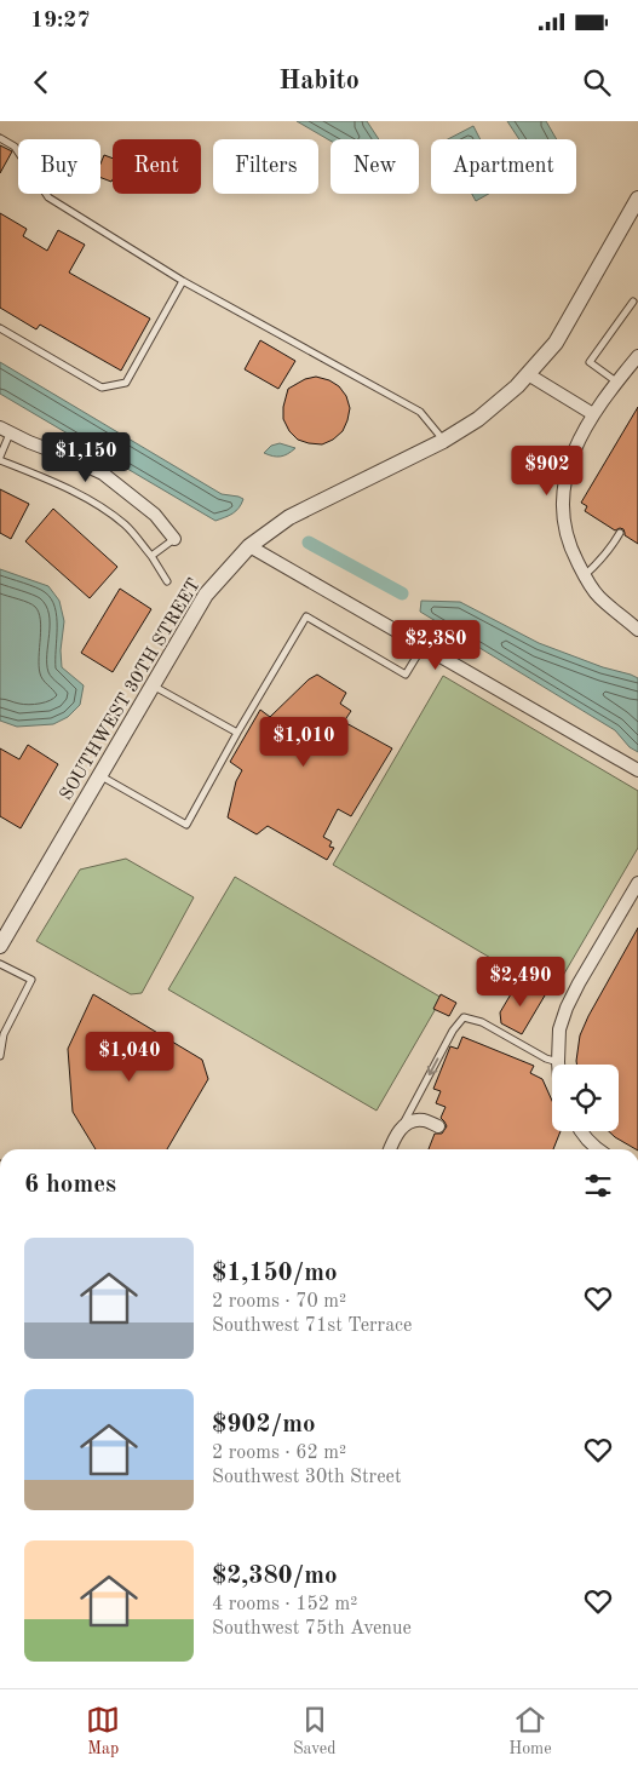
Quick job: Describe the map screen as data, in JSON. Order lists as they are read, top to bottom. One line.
{"streets":{"street":["SOUTHWEST 30TH STREET"]},"page":{"status":"19:27","header":"Habito","chip":["Buy","Rent","Filters","New","Apartment"],"price":["$1,150","$902","$2,380","$1,010","$2,490","$1,040"],"heading":"6 homes","list":[{"name":"$1,150/mo","note":"2 rooms · 70 m² · Southwest 71st Terrace"},{"name":"$902/mo","note":"2 rooms · 62 m² · Southwest 30th Street"},{"name":"$2,380/mo","note":"4 rooms · 152 m² · Southwest 75th Avenue"}],"tabs":["Map","Saved","Home"]}}
